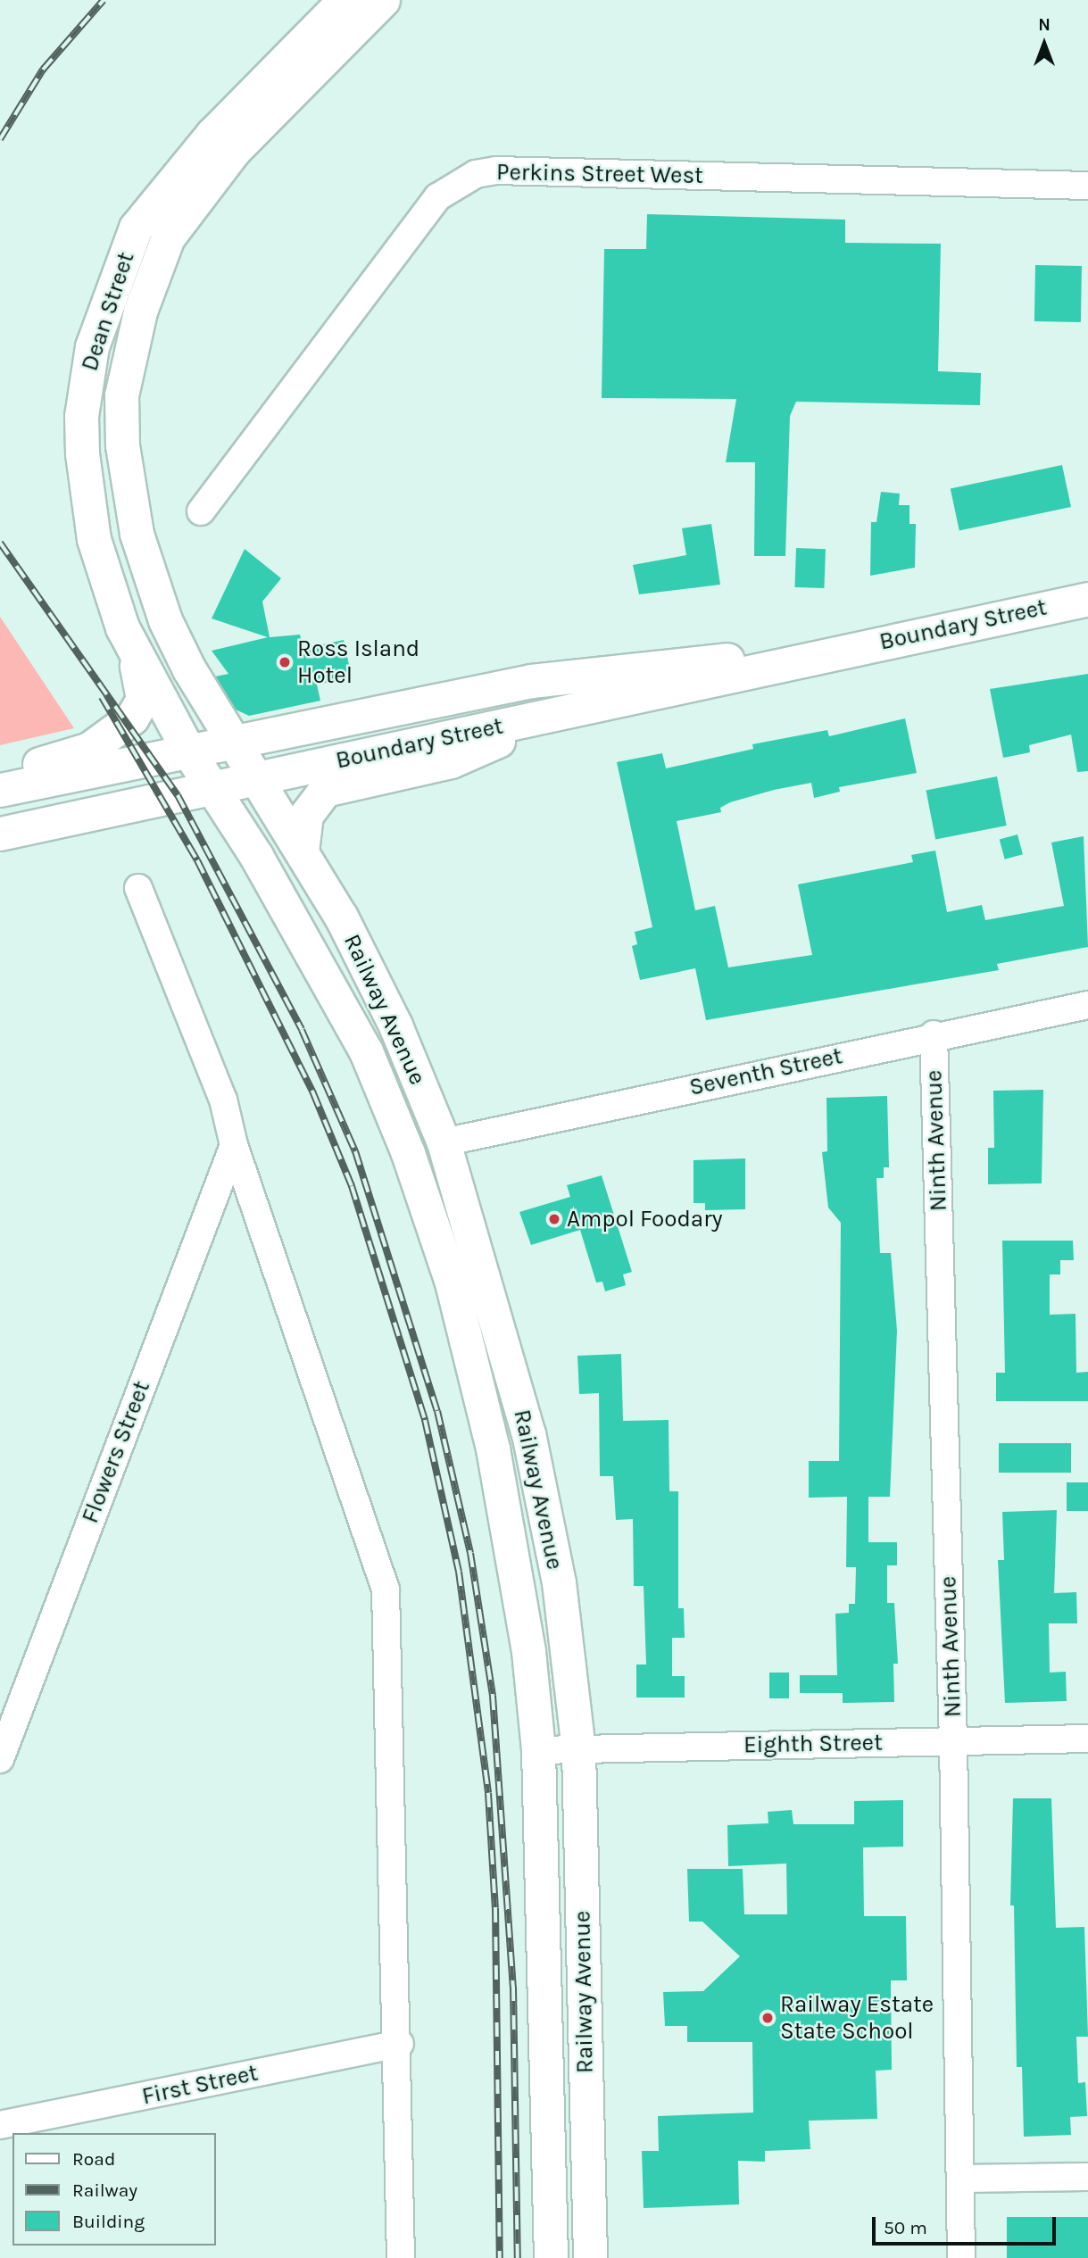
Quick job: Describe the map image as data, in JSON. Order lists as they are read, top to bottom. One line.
{"streets":{"main road":["Dean Street","Boundary Street","Railway Avenue"],"street":["Perkins Street West","Seventh Street","Ninth Avenue","Flowers Street","Eighth Street","First Street"]},"crossings":[["Dean Street","Boundary Street"],["Dean Street","Railway Avenue"],["Boundary Street","Railway Avenue"],["Railway Avenue","Seventh Street"],["Railway Avenue","Eighth Street"],["Seventh Street","Ninth Avenue"],["Ninth Avenue","Eighth Street"]],"places":["Ross Island Hotel","Ampol Foodary","Railway Estate State School"],"legend":["Road","Railway","Building"],"scale_bar":"50 m","north":"top"}
